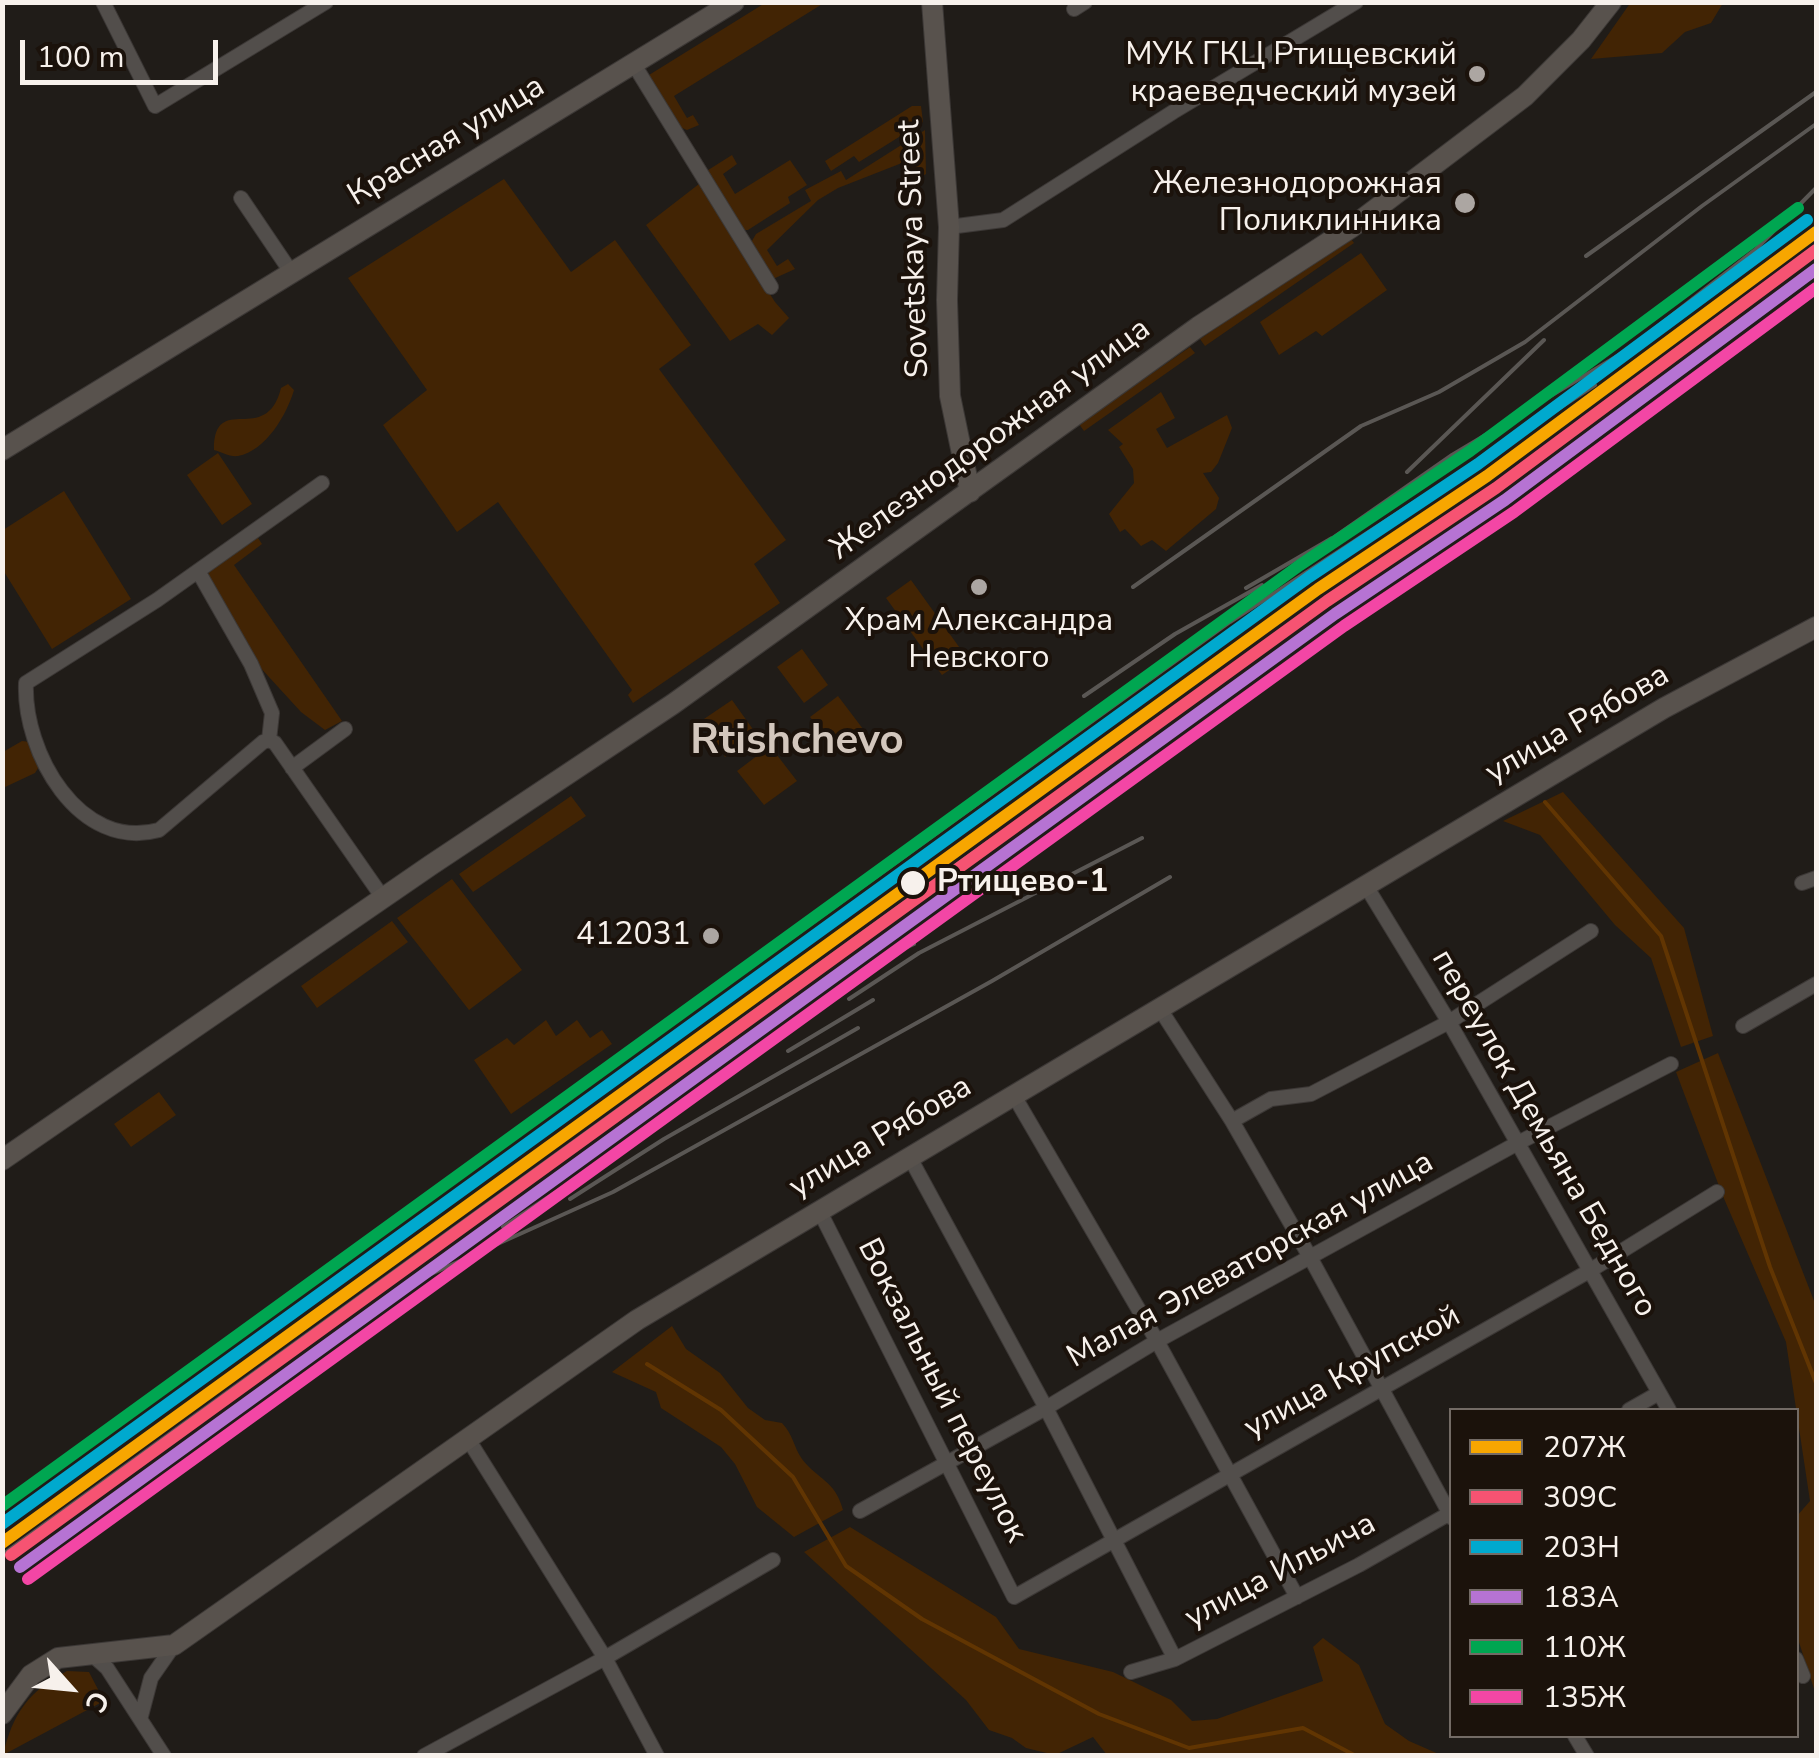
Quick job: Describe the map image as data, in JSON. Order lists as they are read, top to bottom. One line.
{"streets":{"street":["Красная улица","Sovetskaya Street","Железнодорожная улица","улица Рябова","переулок Демьяна Бедного","Малая Элеваторская улица","улица Крупской","Вокзальный переулок","улица Ильича"]},"crossings":[["Sovetskaya Street","Железнодорожная улица"],["улица Рябова","переулок Демьяна Бедного"],["улица Рябова","Вокзальный переулок"],["переулок Демьяна Бедного","Малая Элеваторская улица"],["переулок Демьяна Бедного","улица Крупской"],["Малая Элеваторская улица","Вокзальный переулок"],["улица Крупской","Вокзальный переулок"]],"districts":["Rtishchevo"],"places":["МУК ГКЦ Ртищевский краеведческий музей","Железнодорожная Поликлинника","Храм Александра Невского","Ртищево-1","412031"],"lines":["transit line 110Ж","transit line 203Н","transit line 207Ж","transit line 309С","transit line 183А","transit line 135Ж"],"legend":["207Ж","309С","203Н","183А","110Ж","135Ж"],"scale_bar":"100 m","north":"bottom right"}
